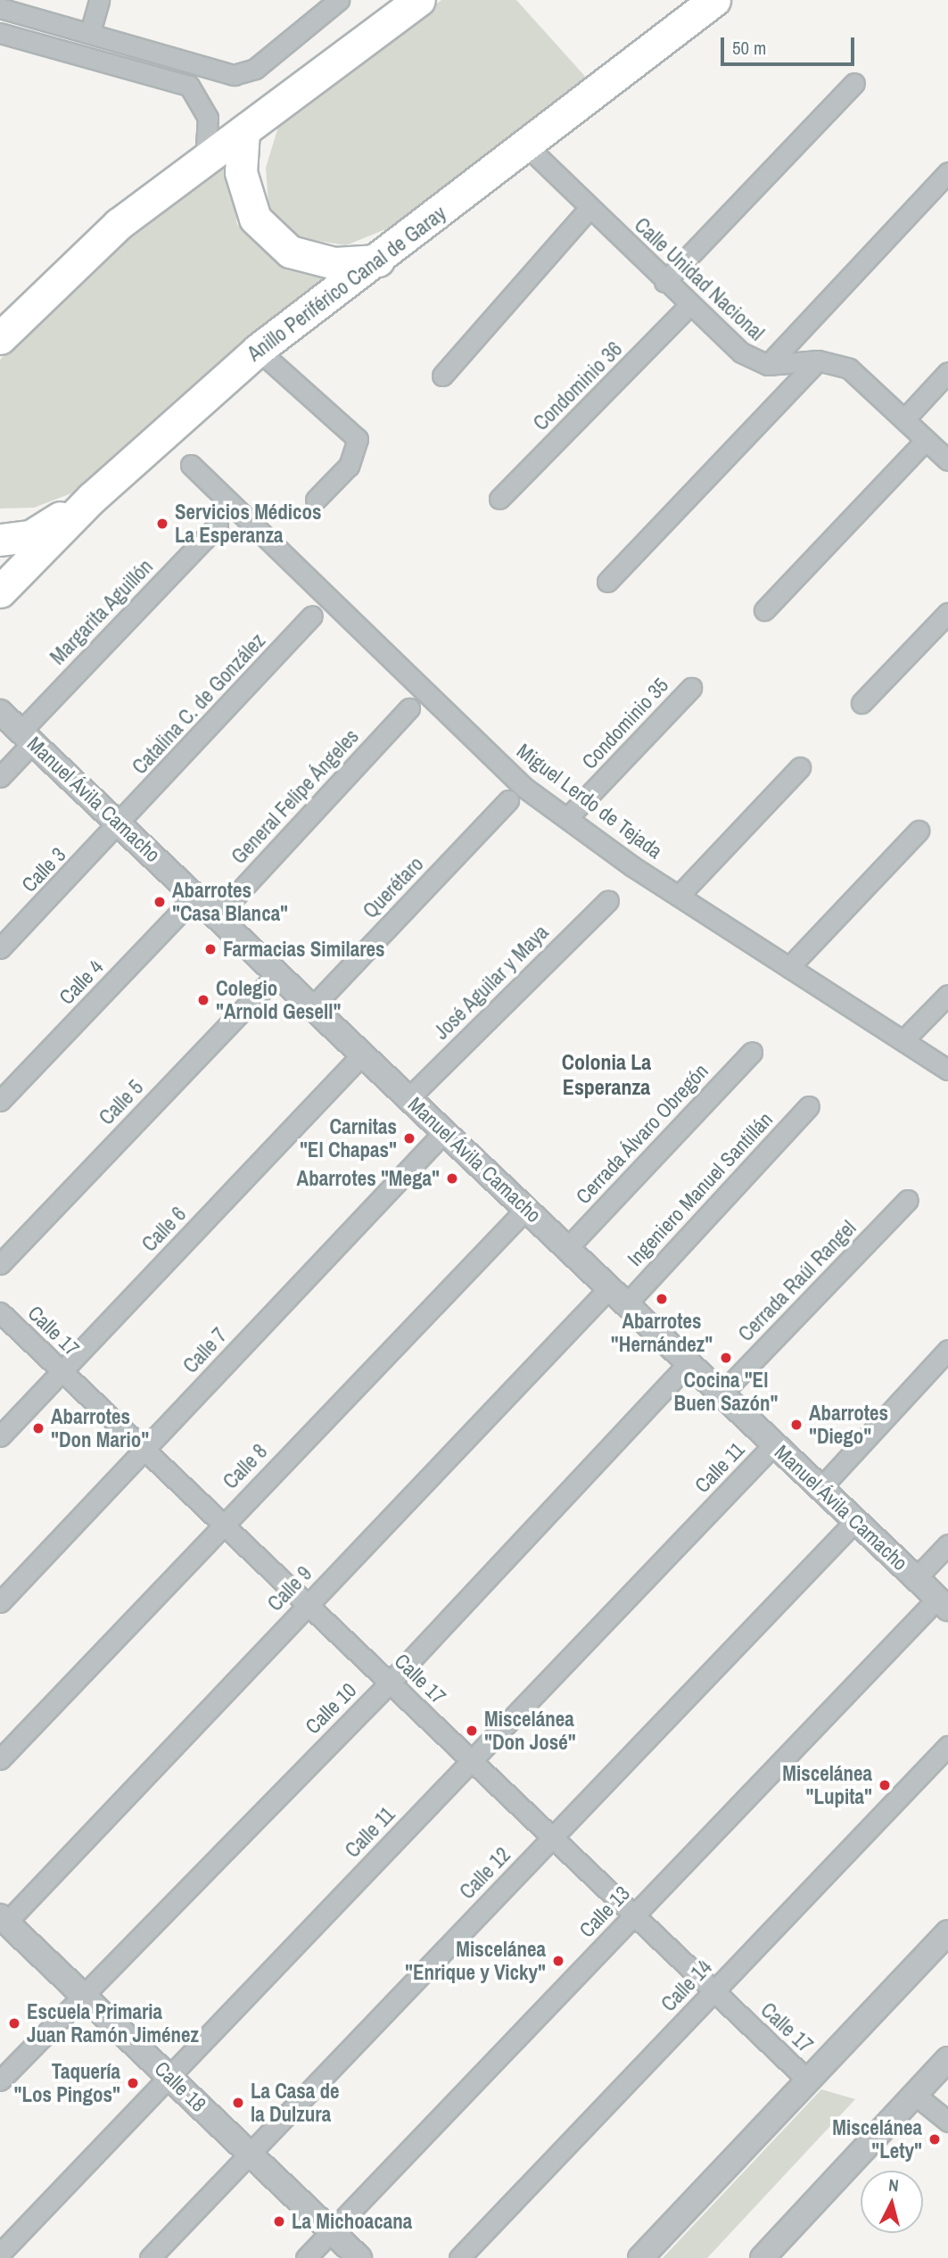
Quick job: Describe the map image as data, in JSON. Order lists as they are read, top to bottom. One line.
{"streets":{"highway":["Anillo Periférico Canal de Garay"],"street":["Calle Unidad Nacional","Condominio 36","Margarita Aguillón","Catalina C. de González","Condominio 35","General Felipe Ángeles","Manuel Ávila Camacho","Miguel Lerdo de Tejada","Calle 3","Querétaro","Calle 4","José Aguilar y Maya","Calle 5","Cerrada Álvaro Obregón","Ingeniero Manuel Santillán","Calle 6","Cerrada Raúl Rangel","Calle 17","Calle 7","Calle 8","Calle 11","Calle 9","Calle 10","Calle 12","Calle 13","Calle 14","Calle 18"]},"crossings":[["Calle Unidad Nacional","Anillo Periférico Canal de Garay"],["Calle Unidad Nacional","Condominio 36"],["Margarita Aguillón","Manuel Ávila Camacho"],["Catalina C. de González","Manuel Ávila Camacho"],["Catalina C. de González","Calle 3"],["Condominio 35","Miguel Lerdo de Tejada"],["General Felipe Ángeles","Manuel Ávila Camacho"],["Manuel Ávila Camacho","Calle 3"],["Manuel Ávila Camacho","Querétaro"],["Manuel Ávila Camacho","Calle 4"],["Manuel Ávila Camacho","José Aguilar y Maya"],["Manuel Ávila Camacho","Calle 5"],["Manuel Ávila Camacho","Cerrada Álvaro Obregón"],["Manuel Ávila Camacho","Ingeniero Manuel Santillán"],["Manuel Ávila Camacho","Calle 6"],["Manuel Ávila Camacho","Cerrada Raúl Rangel"],["Manuel Ávila Camacho","Calle 7"],["Manuel Ávila Camacho","Calle 8"],["Manuel Ávila Camacho","Calle 11"],["Manuel Ávila Camacho","Calle 9"],["Manuel Ávila Camacho","Calle 10"],["Manuel Ávila Camacho","Calle 12"],["Manuel Ávila Camacho","Calle 13"],["Calle 6","Calle 17"],["Calle 17","Calle 7"],["Calle 17","Calle 8"],["Calle 17","Calle 11"],["Calle 17","Calle 9"],["Calle 17","Calle 10"],["Calle 17","Calle 12"],["Calle 17","Calle 13"],["Calle 17","Calle 14"],["Calle 11","Calle 18"],["Calle 9","Calle 18"],["Calle 10","Calle 18"],["Calle 12","Calle 18"],["Calle 13","Calle 18"]],"districts":["Colonia La Esperanza"],"places":["Servicios Médicos La Esperanza","Abarrotes \"Casa Blanca\"","Farmacias Similares","Colegio \"Arnold Gesell\"","Carnitas \"El Chapas\"","Abarrotes \"Mega\"","Abarrotes \"Hernández\"","Cocina \"El Buen Sazón\"","Abarrotes \"Diego\"","Abarrotes \"Don Mario\"","Miscelánea \"Don José\"","Miscelánea \"Lupita\"","Miscelánea \"Enrique y Vicky\"","Escuela Primaria Juan Ramón Jiménez","Taquería \"Los Pingos\"","La Casa de la Dulzura","Miscelánea \"Lety\"","La Michoacana"],"scale_bar":"50 m","north":"top"}
